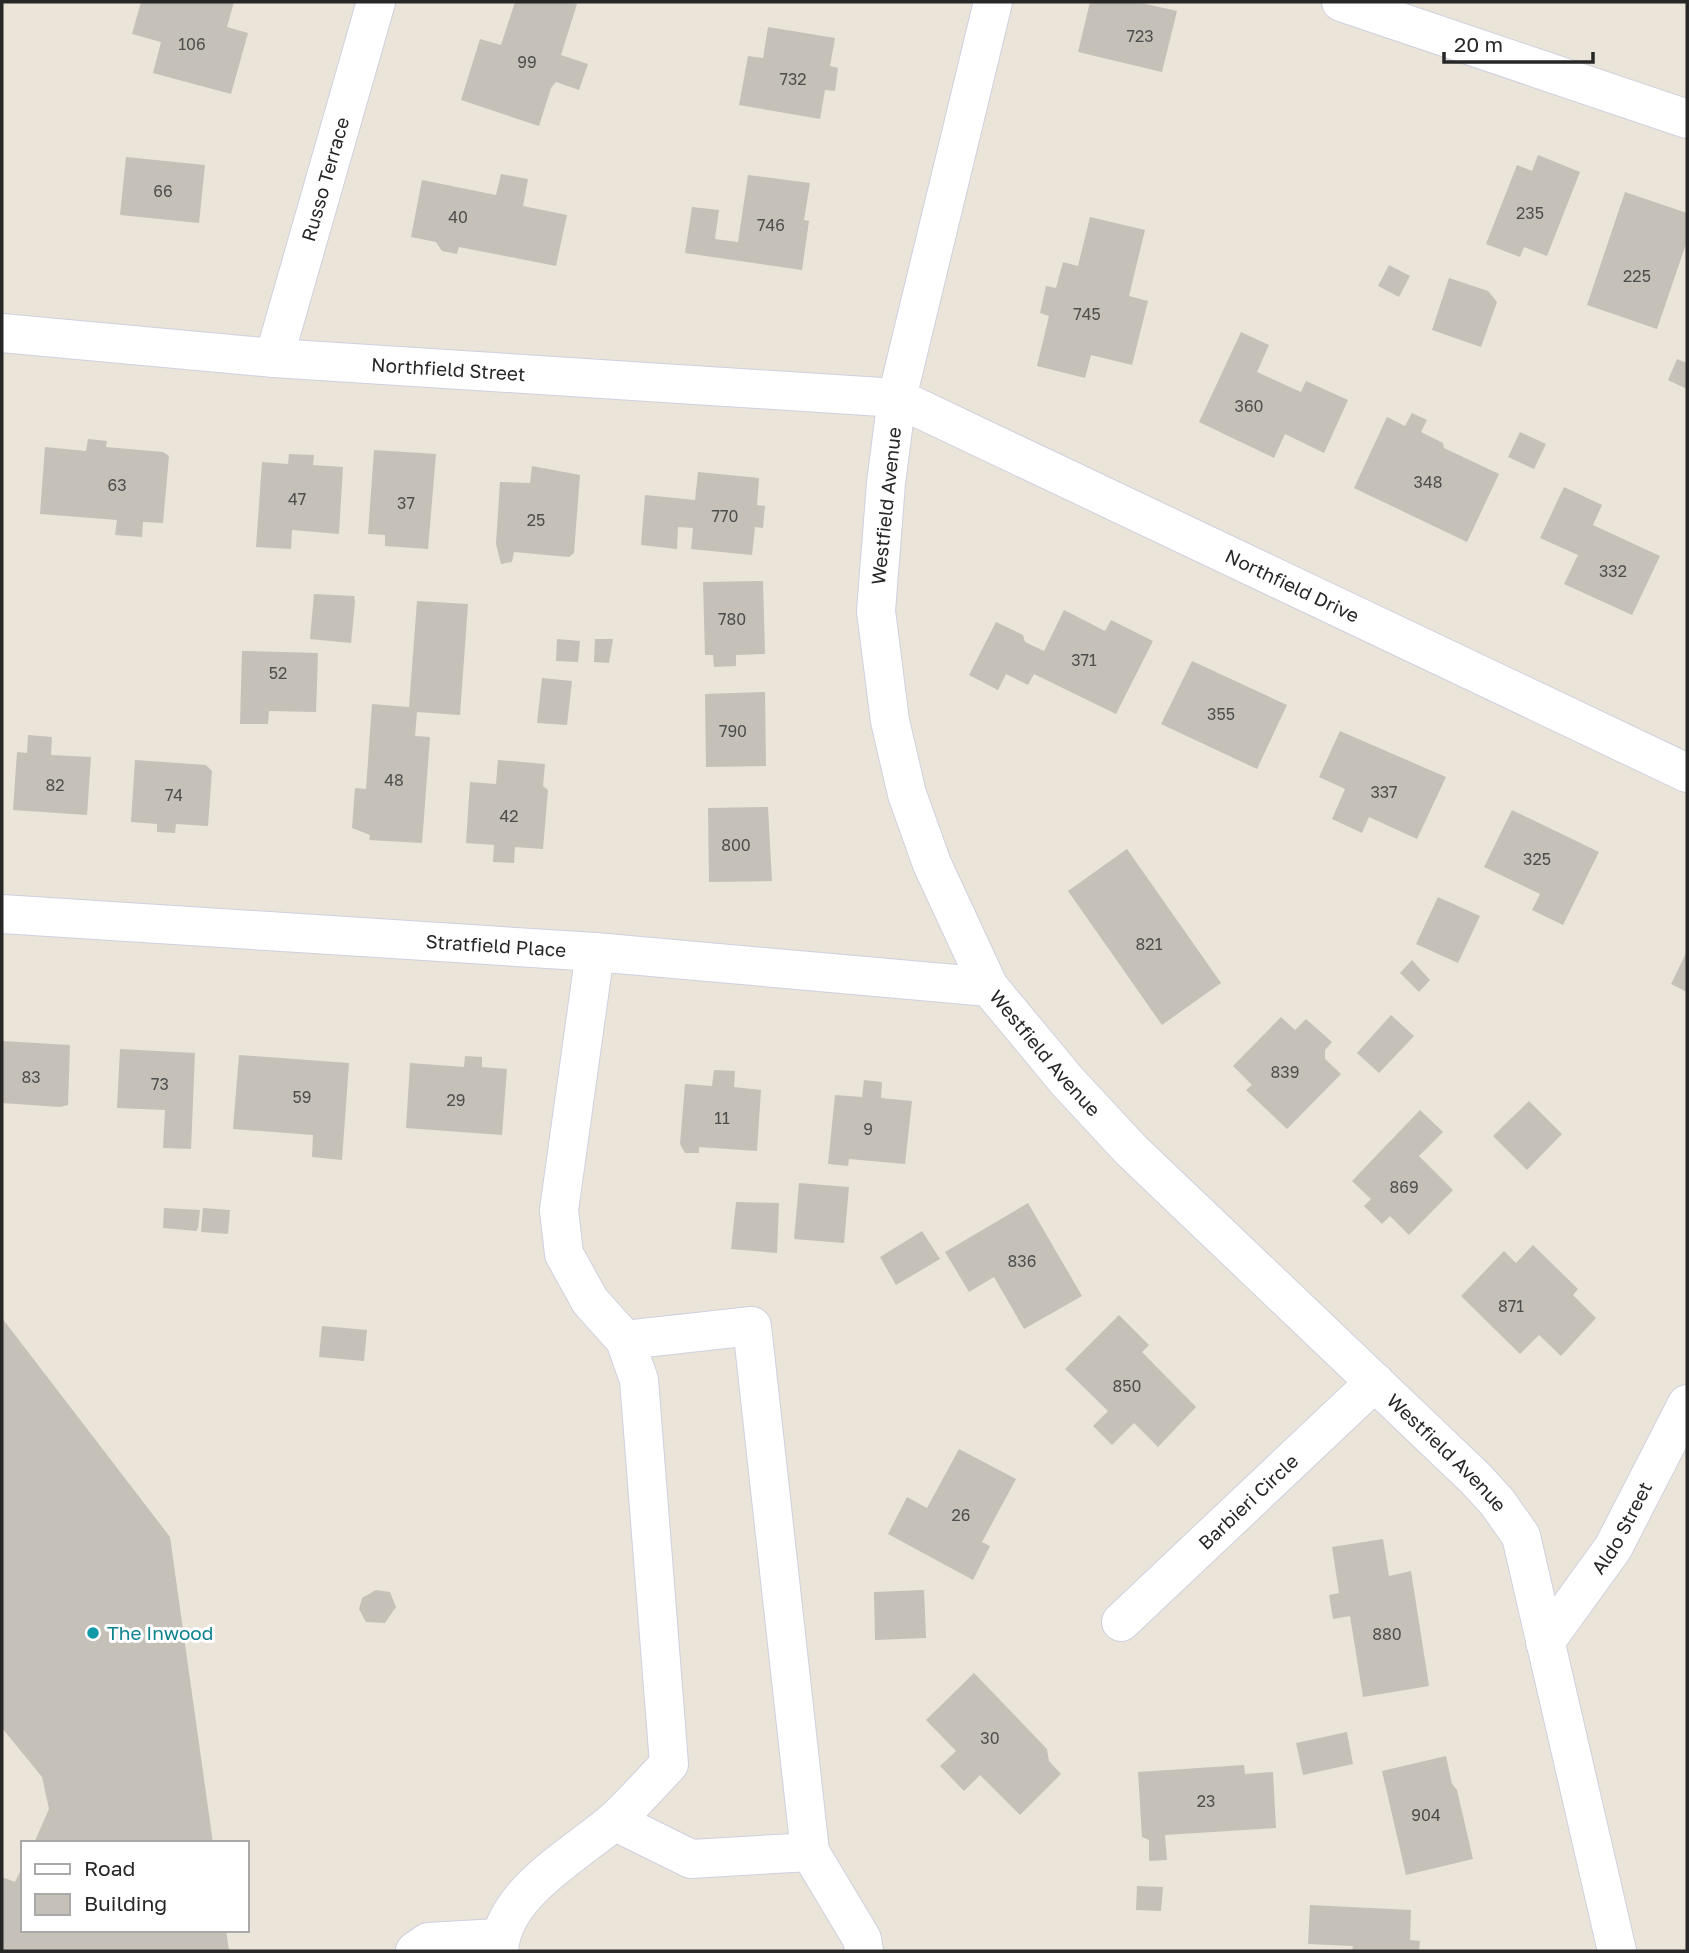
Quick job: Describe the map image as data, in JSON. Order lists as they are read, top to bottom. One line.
{"streets":{"street":["Russo Terrace","Northfield Street","Westfield Avenue","Northfield Drive","Stratfield Place","Barbieri Circle","Aldo Street"]},"crossings":[["Russo Terrace","Northfield Street"],["Northfield Street","Westfield Avenue"],["Northfield Street","Northfield Drive"],["Westfield Avenue","Northfield Drive"],["Westfield Avenue","Stratfield Place"],["Westfield Avenue","Barbieri Circle"],["Westfield Avenue","Aldo Street"]],"places":["The Inwood"],"house_numbers":["723","106","99","732","66","235","40","746","225","745","360","348","63","47","37","770","25","332","780","371","52","355","790","48","82","337","74","42","800","325","821","839","83","73","59","29","11","9","869","836","871","850","26","880","30","23","904"],"legend":["Road","Building"],"scale_bar":"20 m"}
